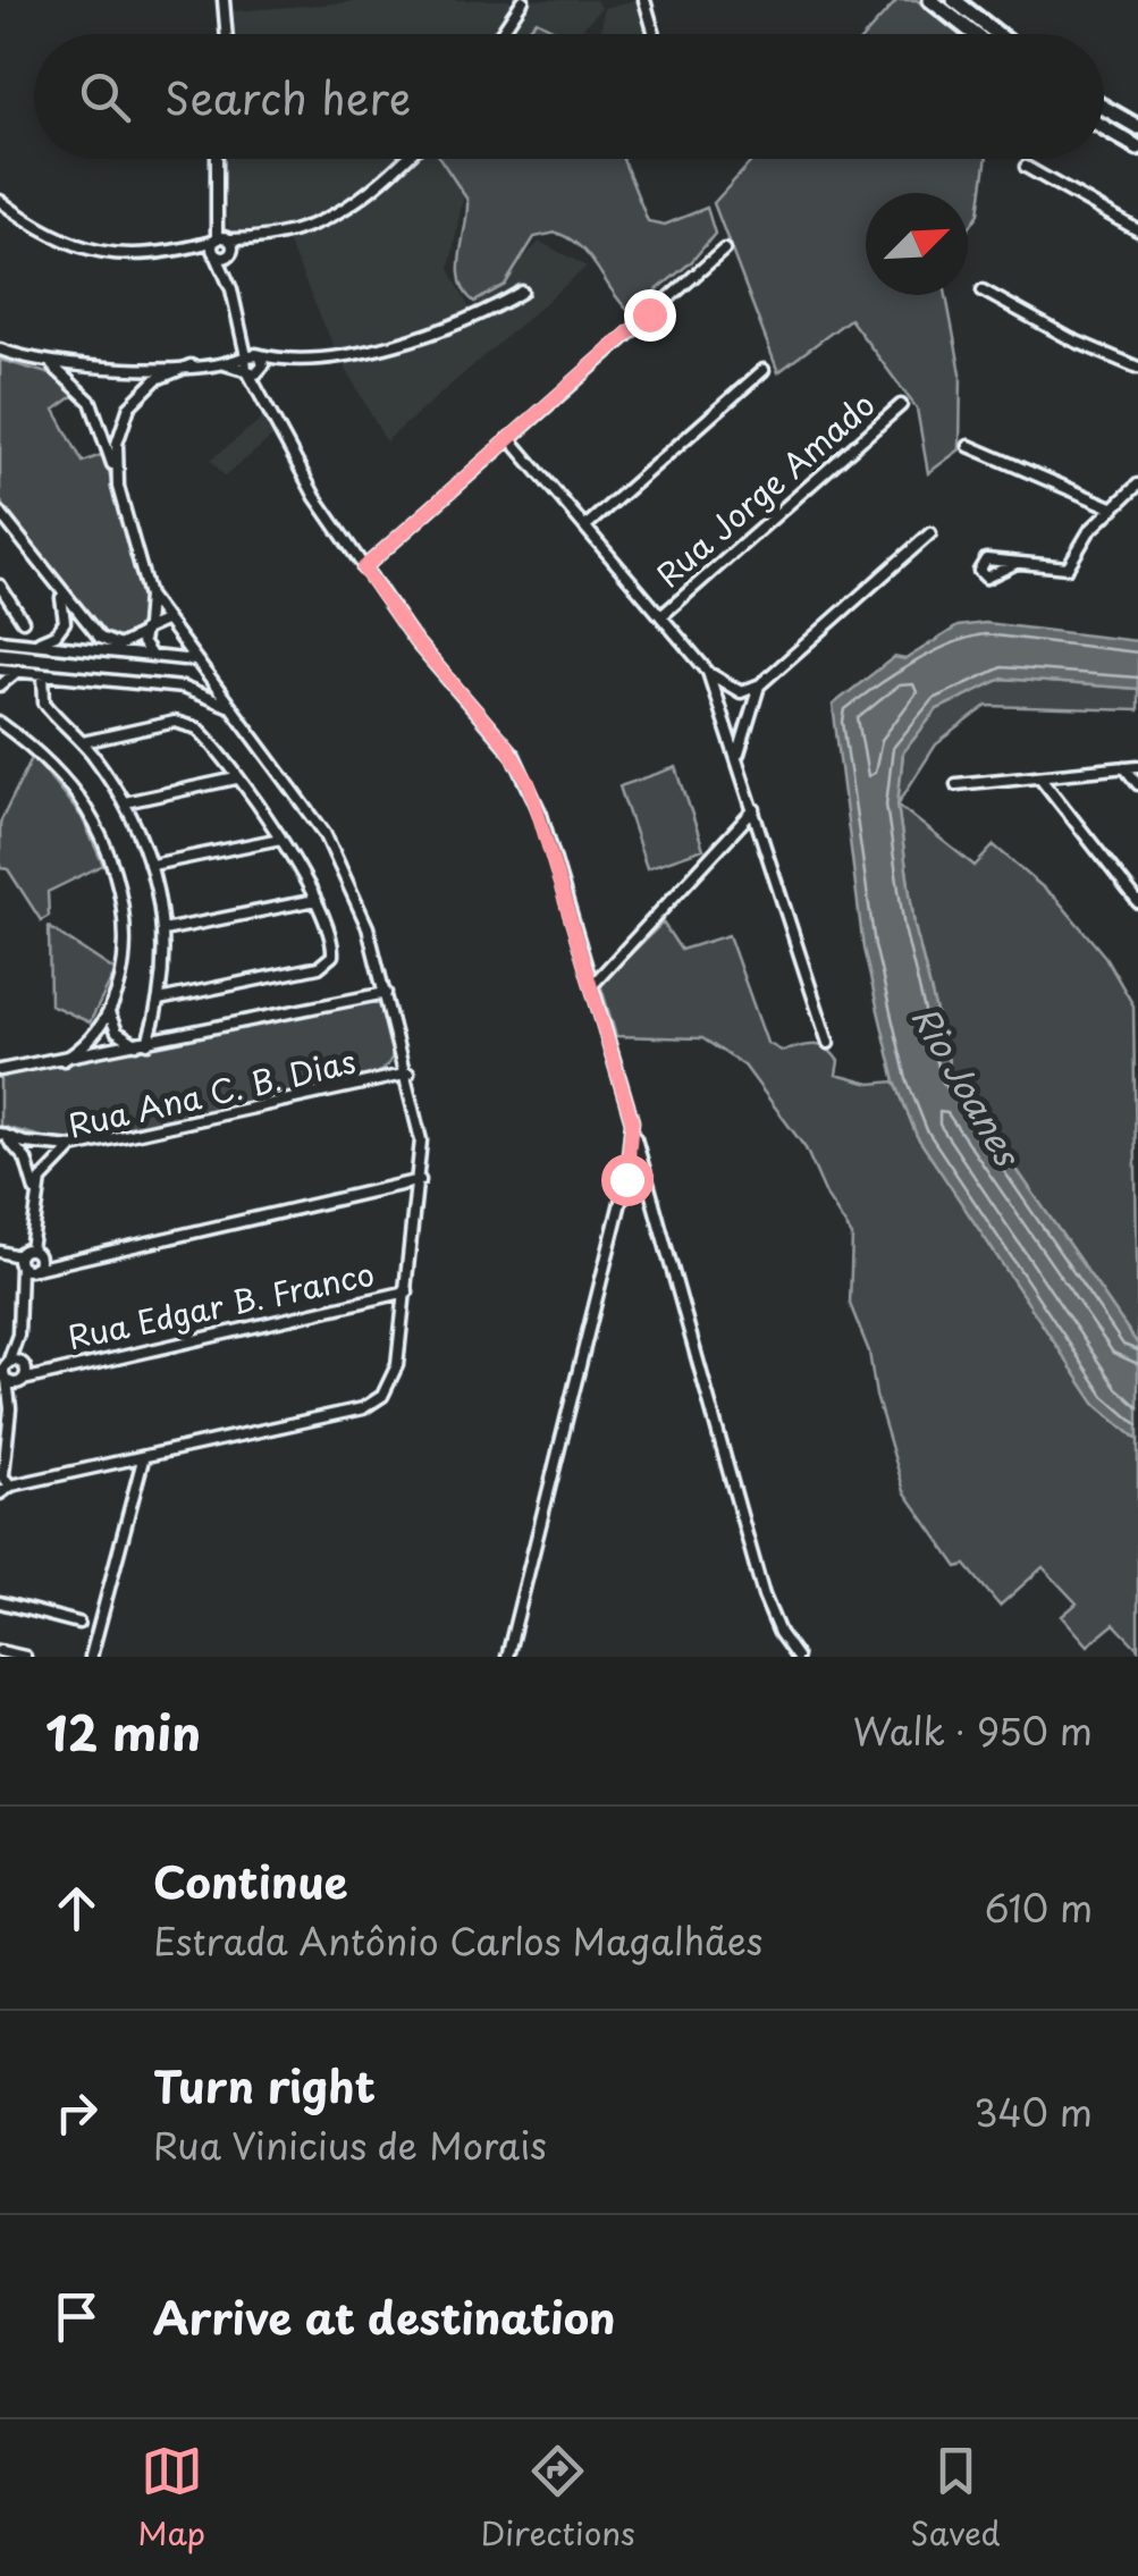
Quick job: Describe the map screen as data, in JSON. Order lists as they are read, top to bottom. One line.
{"streets":{"street":["Rua Jorge Amado","Rua Ana C. B. Dias","Rua Edgar B. Franco"]},"water":["Rio Joanes"],"north":"top right","page":{"search":"Search here","heading":["12 min","Walk · 950 m"],"list":[["Continue","Estrada Antônio Carlos Magalhães","610 m"],["Turn right","Rua Vinicius de Morais","340 m"],"Arrive at destination"],"nav":["Map","Directions","Saved"]}}
